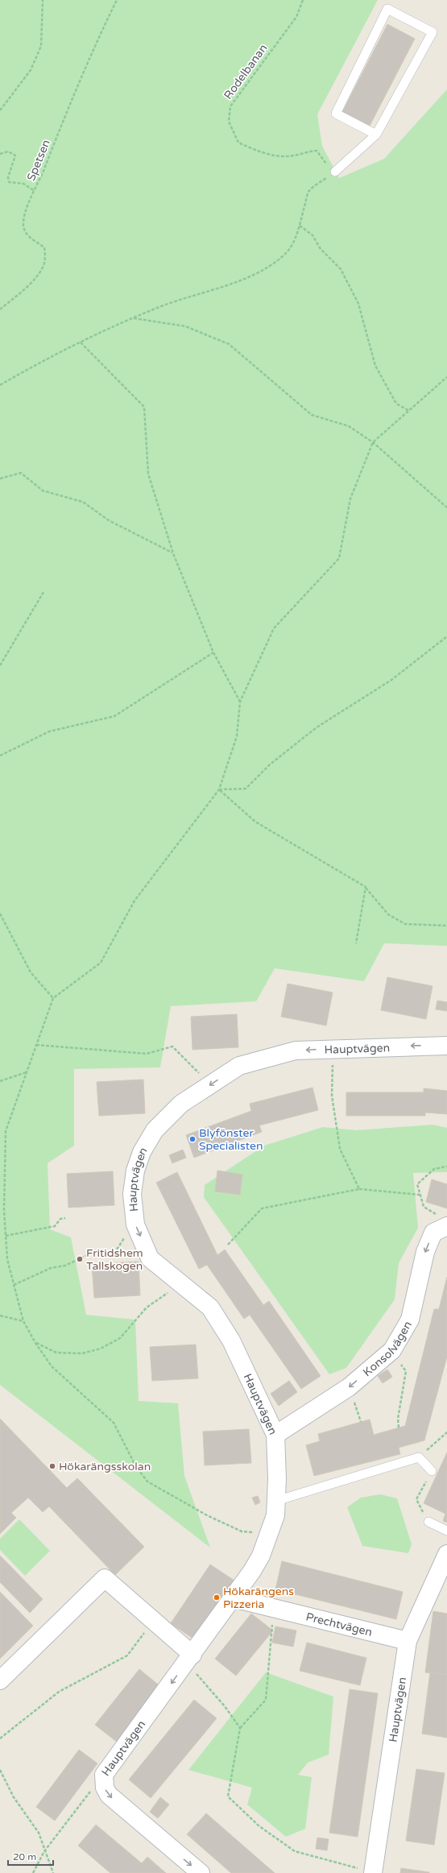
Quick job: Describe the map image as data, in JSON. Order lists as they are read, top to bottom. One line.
{"streets":{"street":["Hauptvägen","Konsolvägen","Prechtvägen"],"path":["Rodelbanan","Spetsen"]},"crossings":[["Hauptvägen","Konsolvägen"],["Hauptvägen","Prechtvägen"]],"one_way":["Konsolvägen"],"places":["Blyfönster Specialisten","Fritidshem Tallskogen","Hökarängsskolan","Hökarängens Pizzeria"],"scale_bar":"20 m"}
